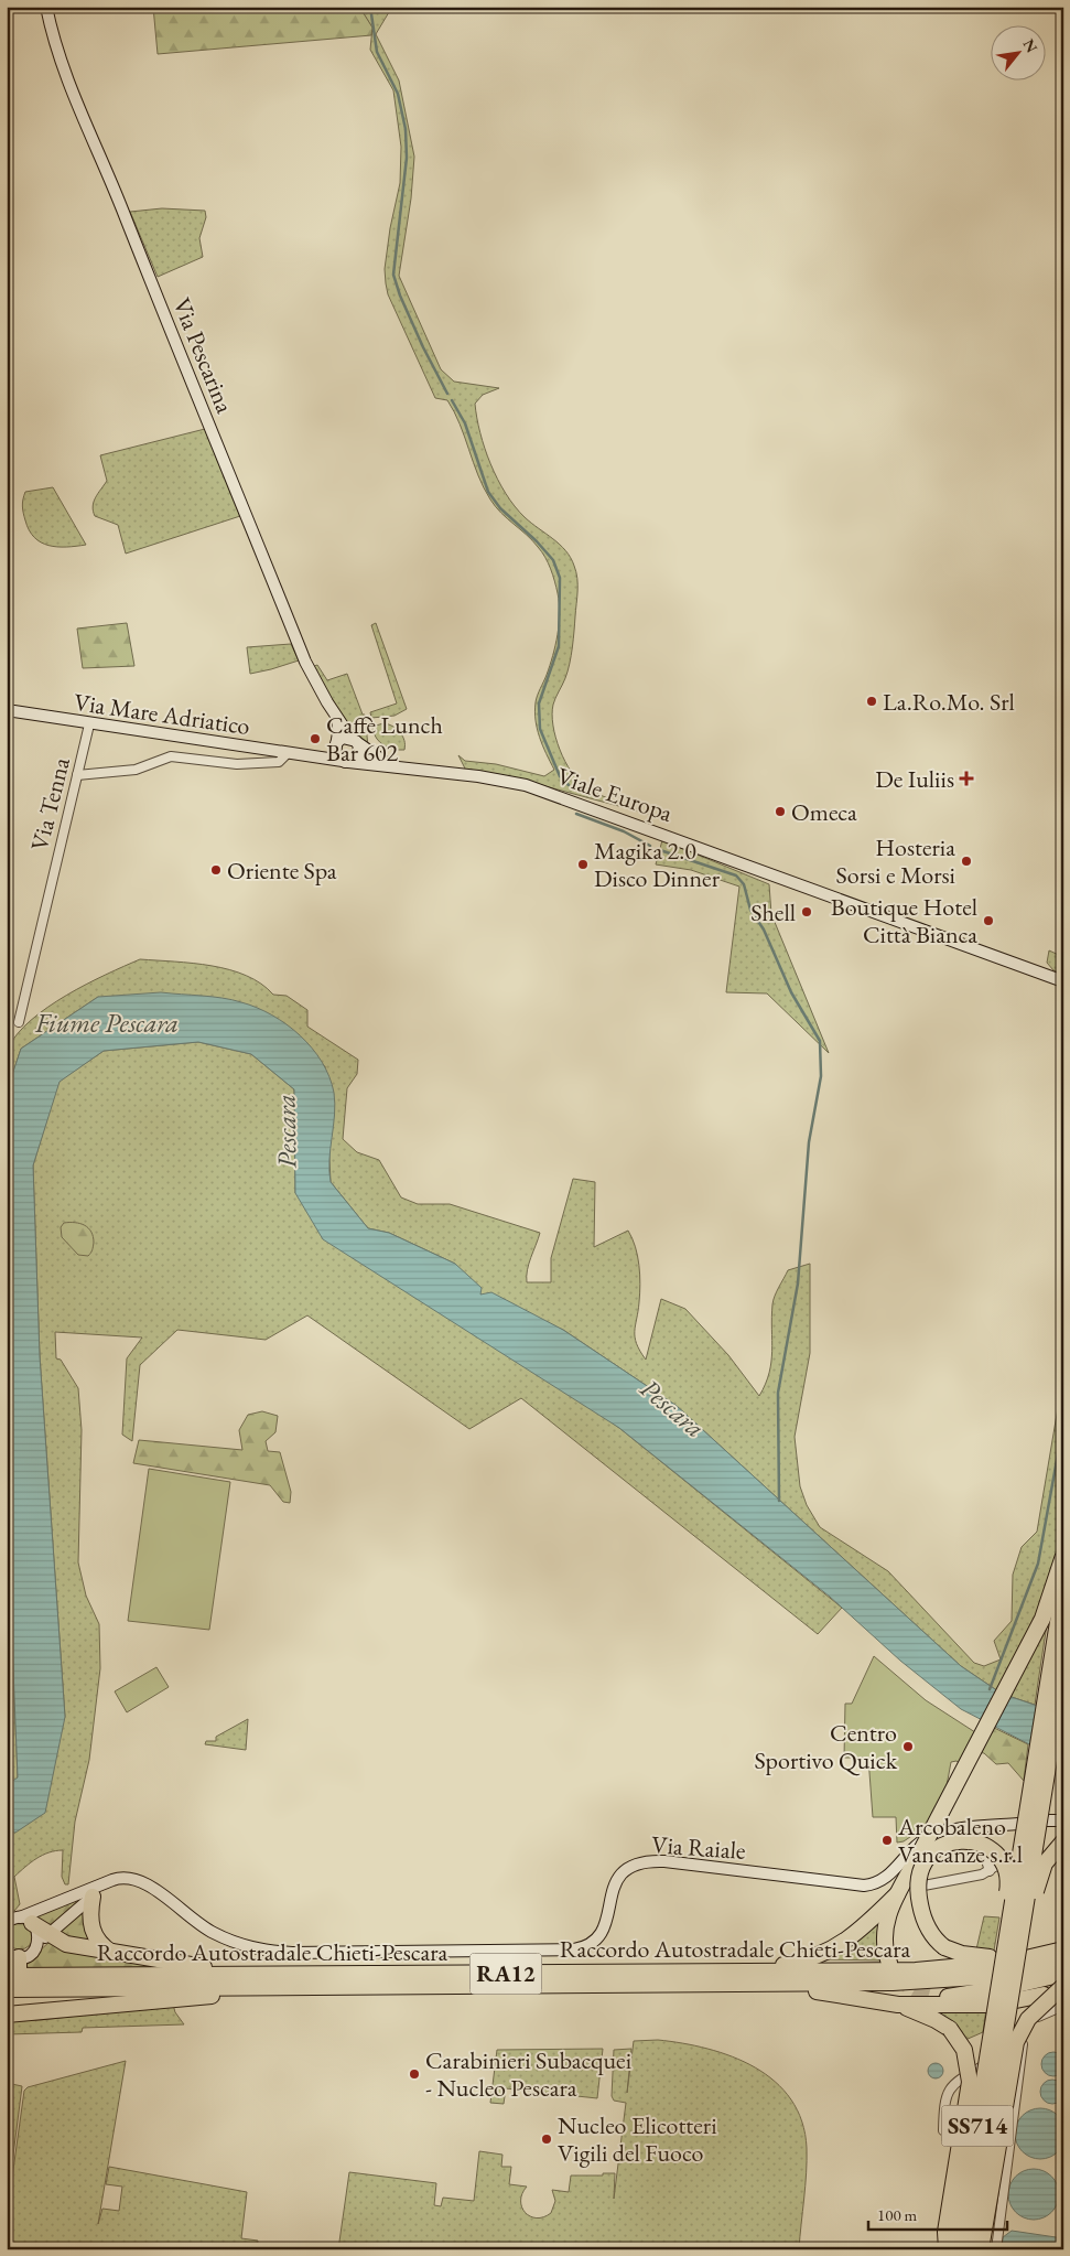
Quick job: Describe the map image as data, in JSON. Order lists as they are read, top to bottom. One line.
{"streets":{"highway":["Raccordo Autostradale Chieti-Pescara","RA12","SS714"],"street":["Via Pescarina","Via Mare Adriatico","Viale Europa","Via Tenna","Via Raiale"]},"crossings":[["Via Pescarina","Via Mare Adriatico"],["Via Pescarina","Viale Europa"],["Via Mare Adriatico","Viale Europa"],["Via Mare Adriatico","Via Tenna"],["Via Raiale","Raccordo Autostradale Chieti-Pescara"]],"water":["Fiume Pescara","Pescara"],"places":{"other":["La.Ro.Mo. Srl","Caffè Lunch Bar 602","Omeca","Hosteria Sorsi e Morsi","Magika 2.0 Disco Dinner","Oriente Spa","Shell","Boutique Hotel Città Bianca","Centro Sportivo Quick","Arcobaleno Vancanze s.r.l","Carabinieri Subacquei - Nucleo Pescara","Nucleo Elicotteri Vigili del Fuoco"],"health":["De Iuliis"]},"scale_bar":"100 m","north":"top right"}
